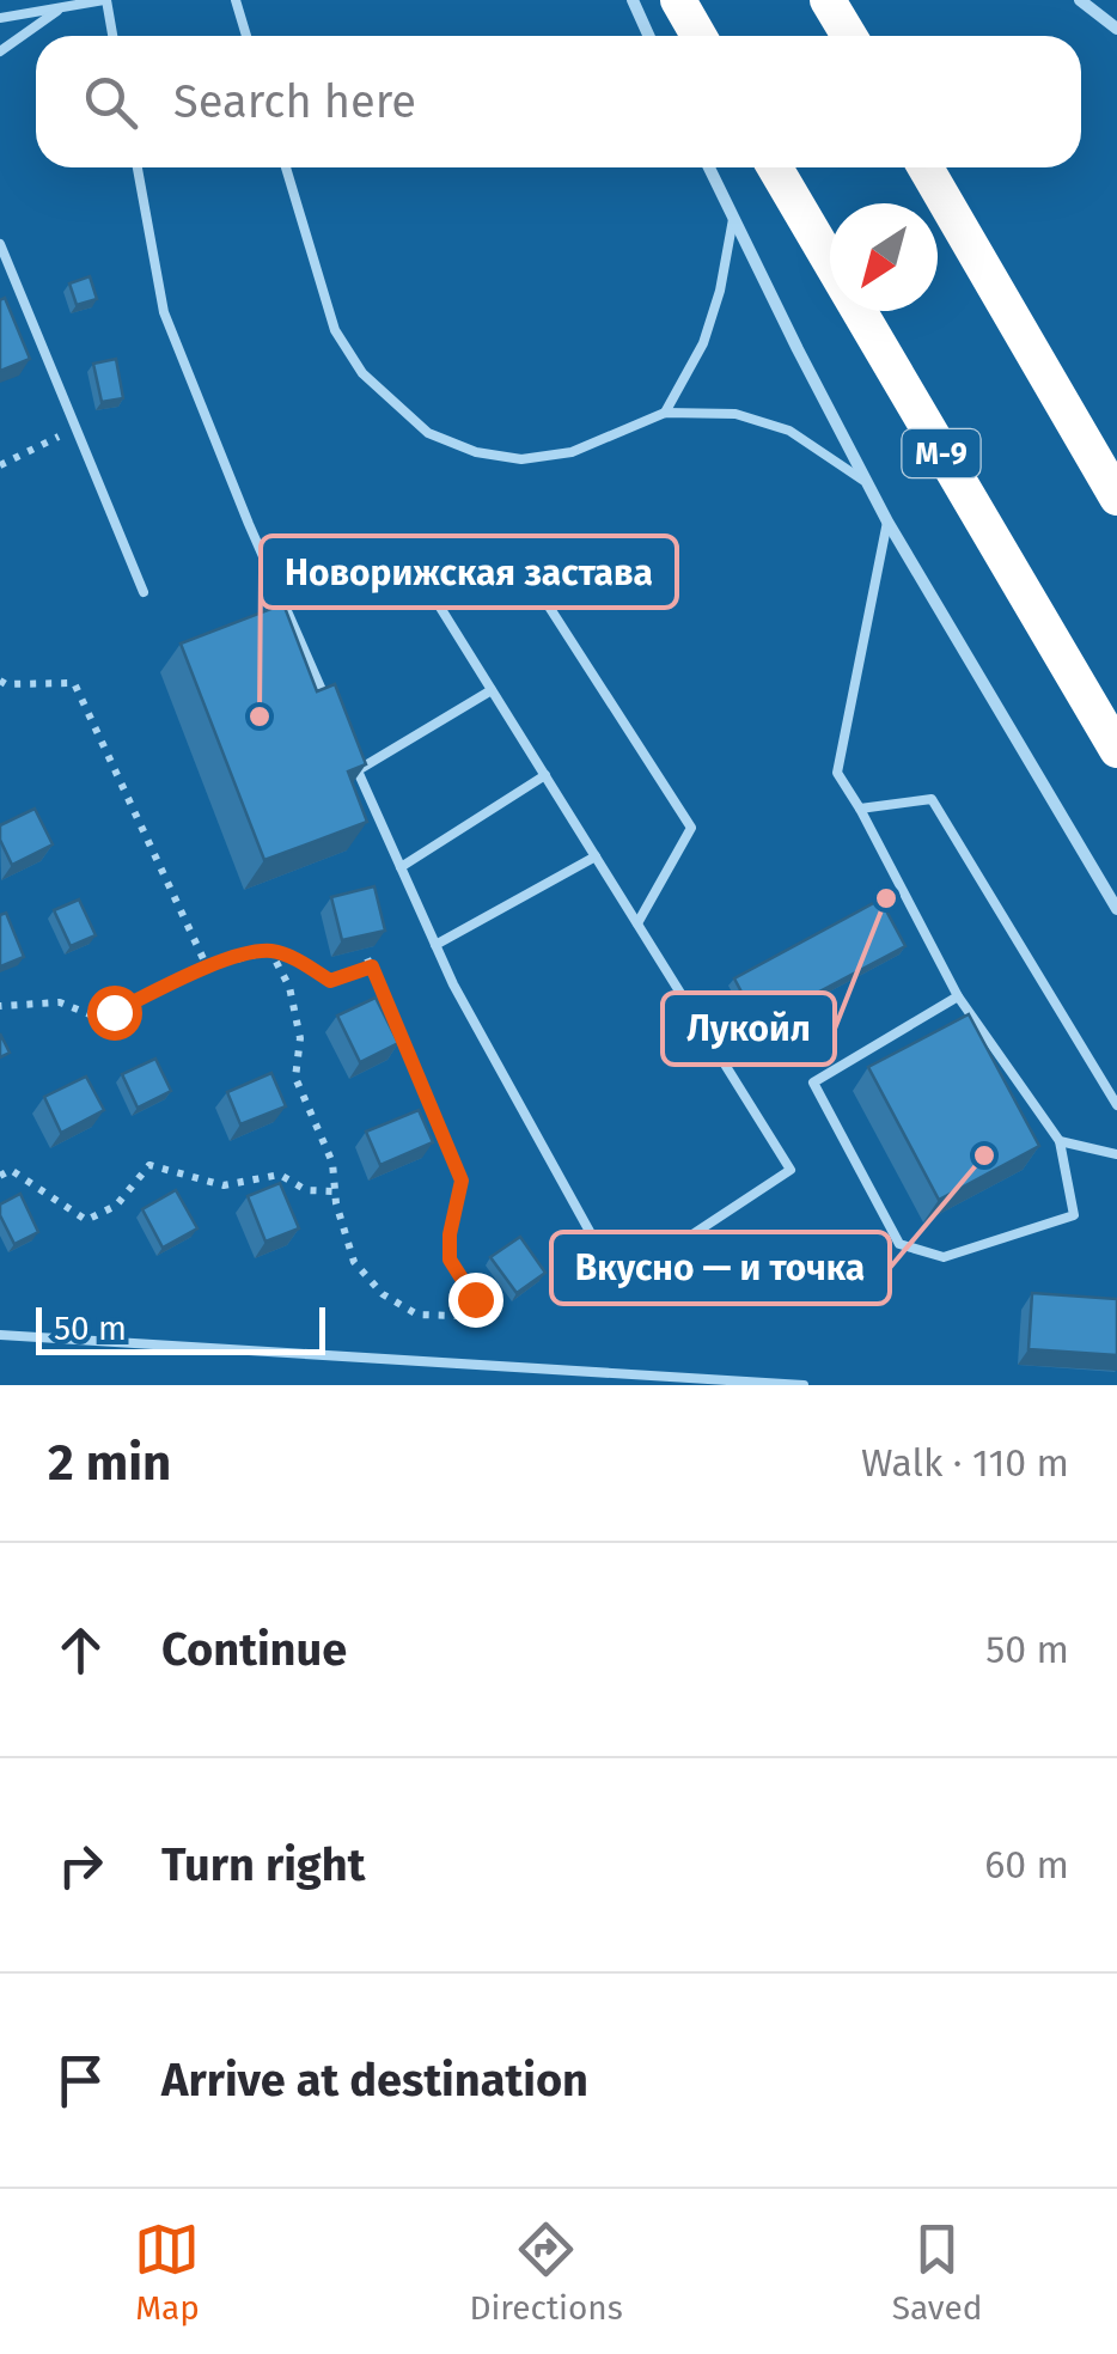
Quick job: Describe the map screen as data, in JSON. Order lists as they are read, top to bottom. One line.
{"streets":{"highway":["М-9"]},"places":["Новорижская застава","Лукойл","Вкусно — и точка"],"scale_bar":"50 m","north":"bottom left","page":{"search":"Search here","scale":"50 m","heading":["2 min","Walk · 110 m"],"list":[["Continue","50 m"],["Turn right","60 m"],"Arrive at destination"],"nav":["Map","Directions","Saved"]}}
